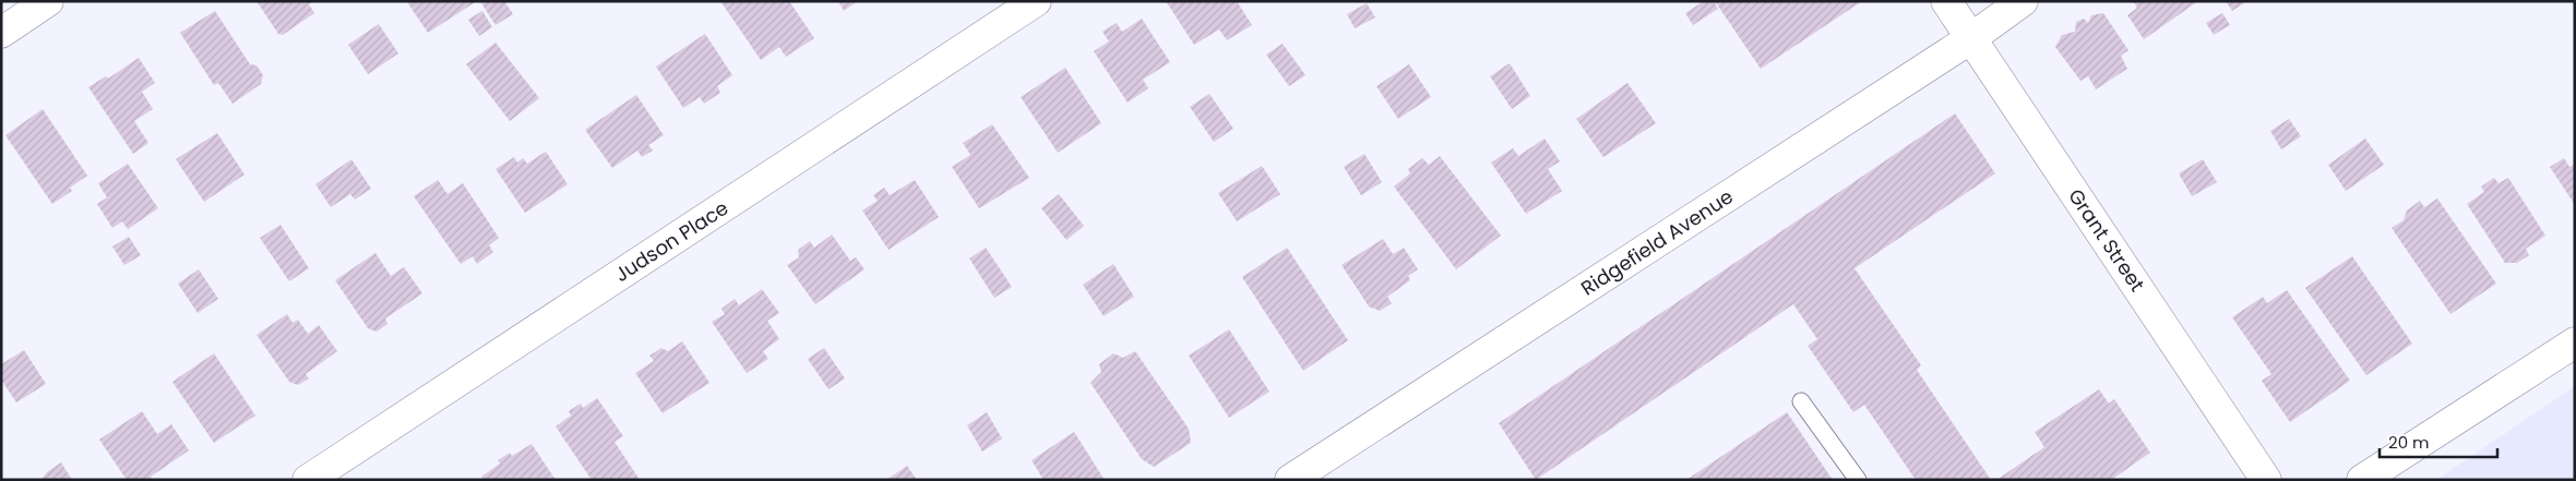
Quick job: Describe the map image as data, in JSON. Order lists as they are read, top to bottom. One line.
{"streets":{"street":["Grant Street","Judson Place","Ridgefield Avenue"]},"crossings":[["Grant Street","Ridgefield Avenue"]],"scale_bar":"20 m"}
